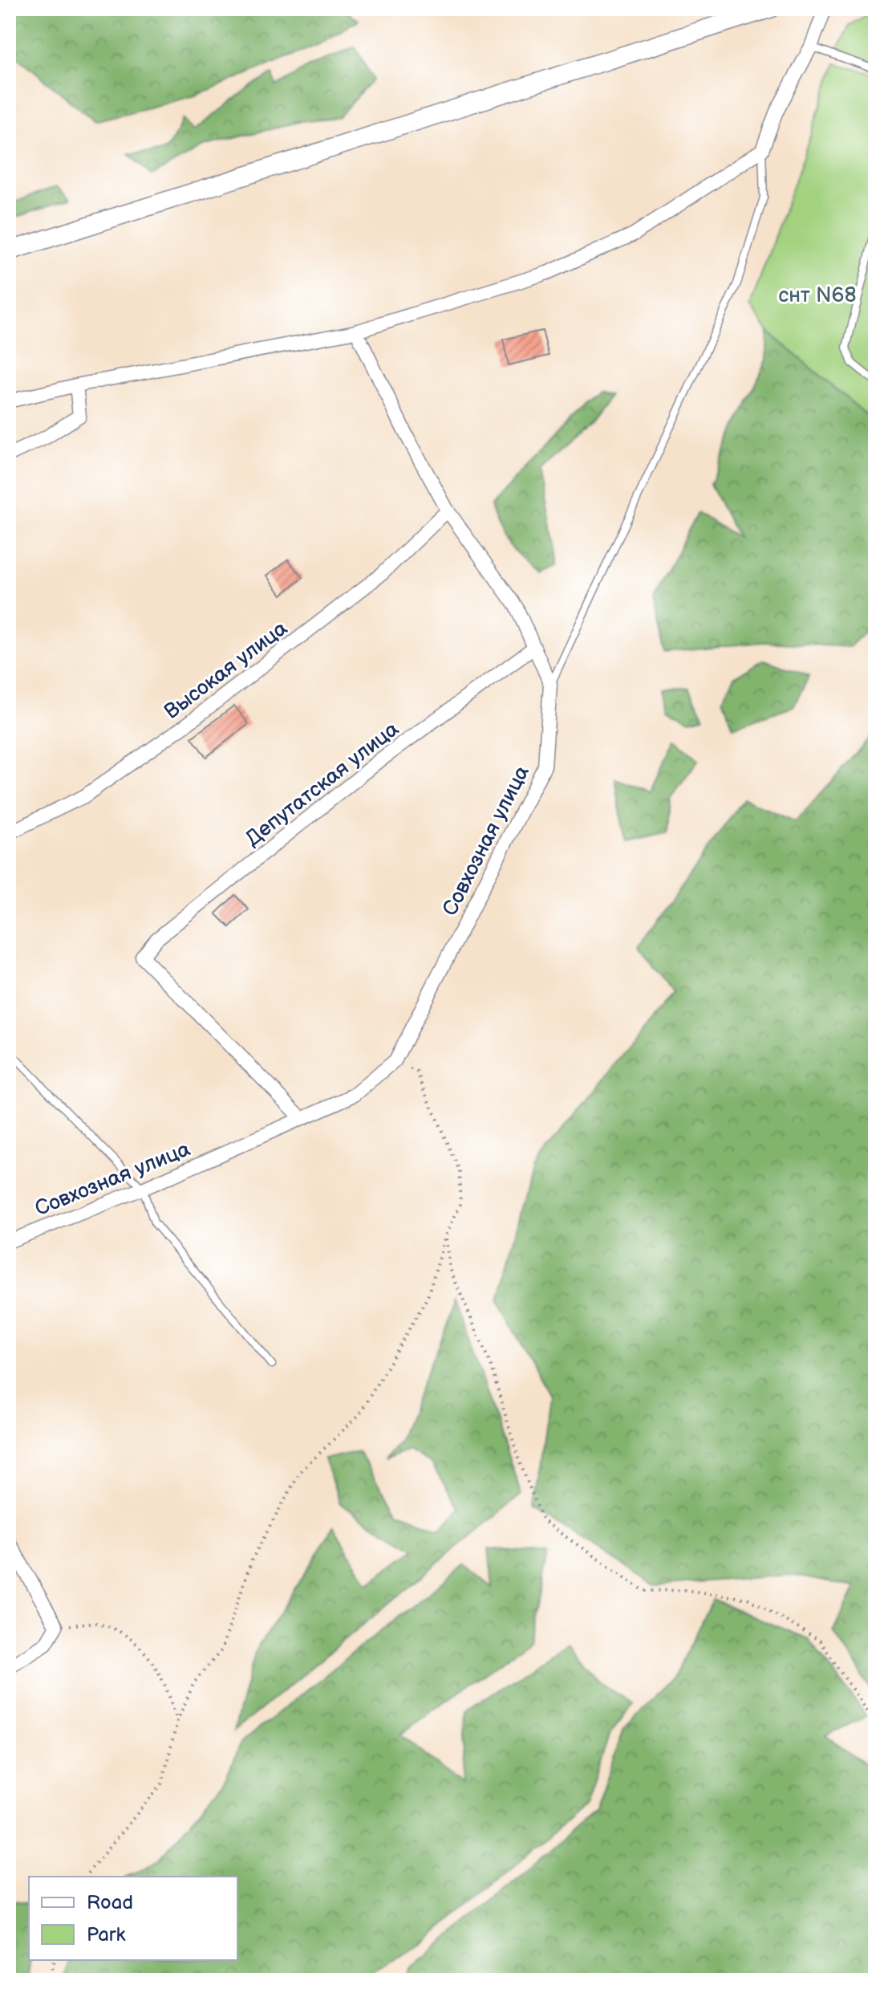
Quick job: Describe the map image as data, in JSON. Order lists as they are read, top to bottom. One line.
{"streets":{"street":["Высокая улица","Депутатская улица","Совхозная улица"]},"crossings":[["Депутатская улица","Совхозная улица"]],"parks":["снт N68"],"legend":["Road","Park"]}
